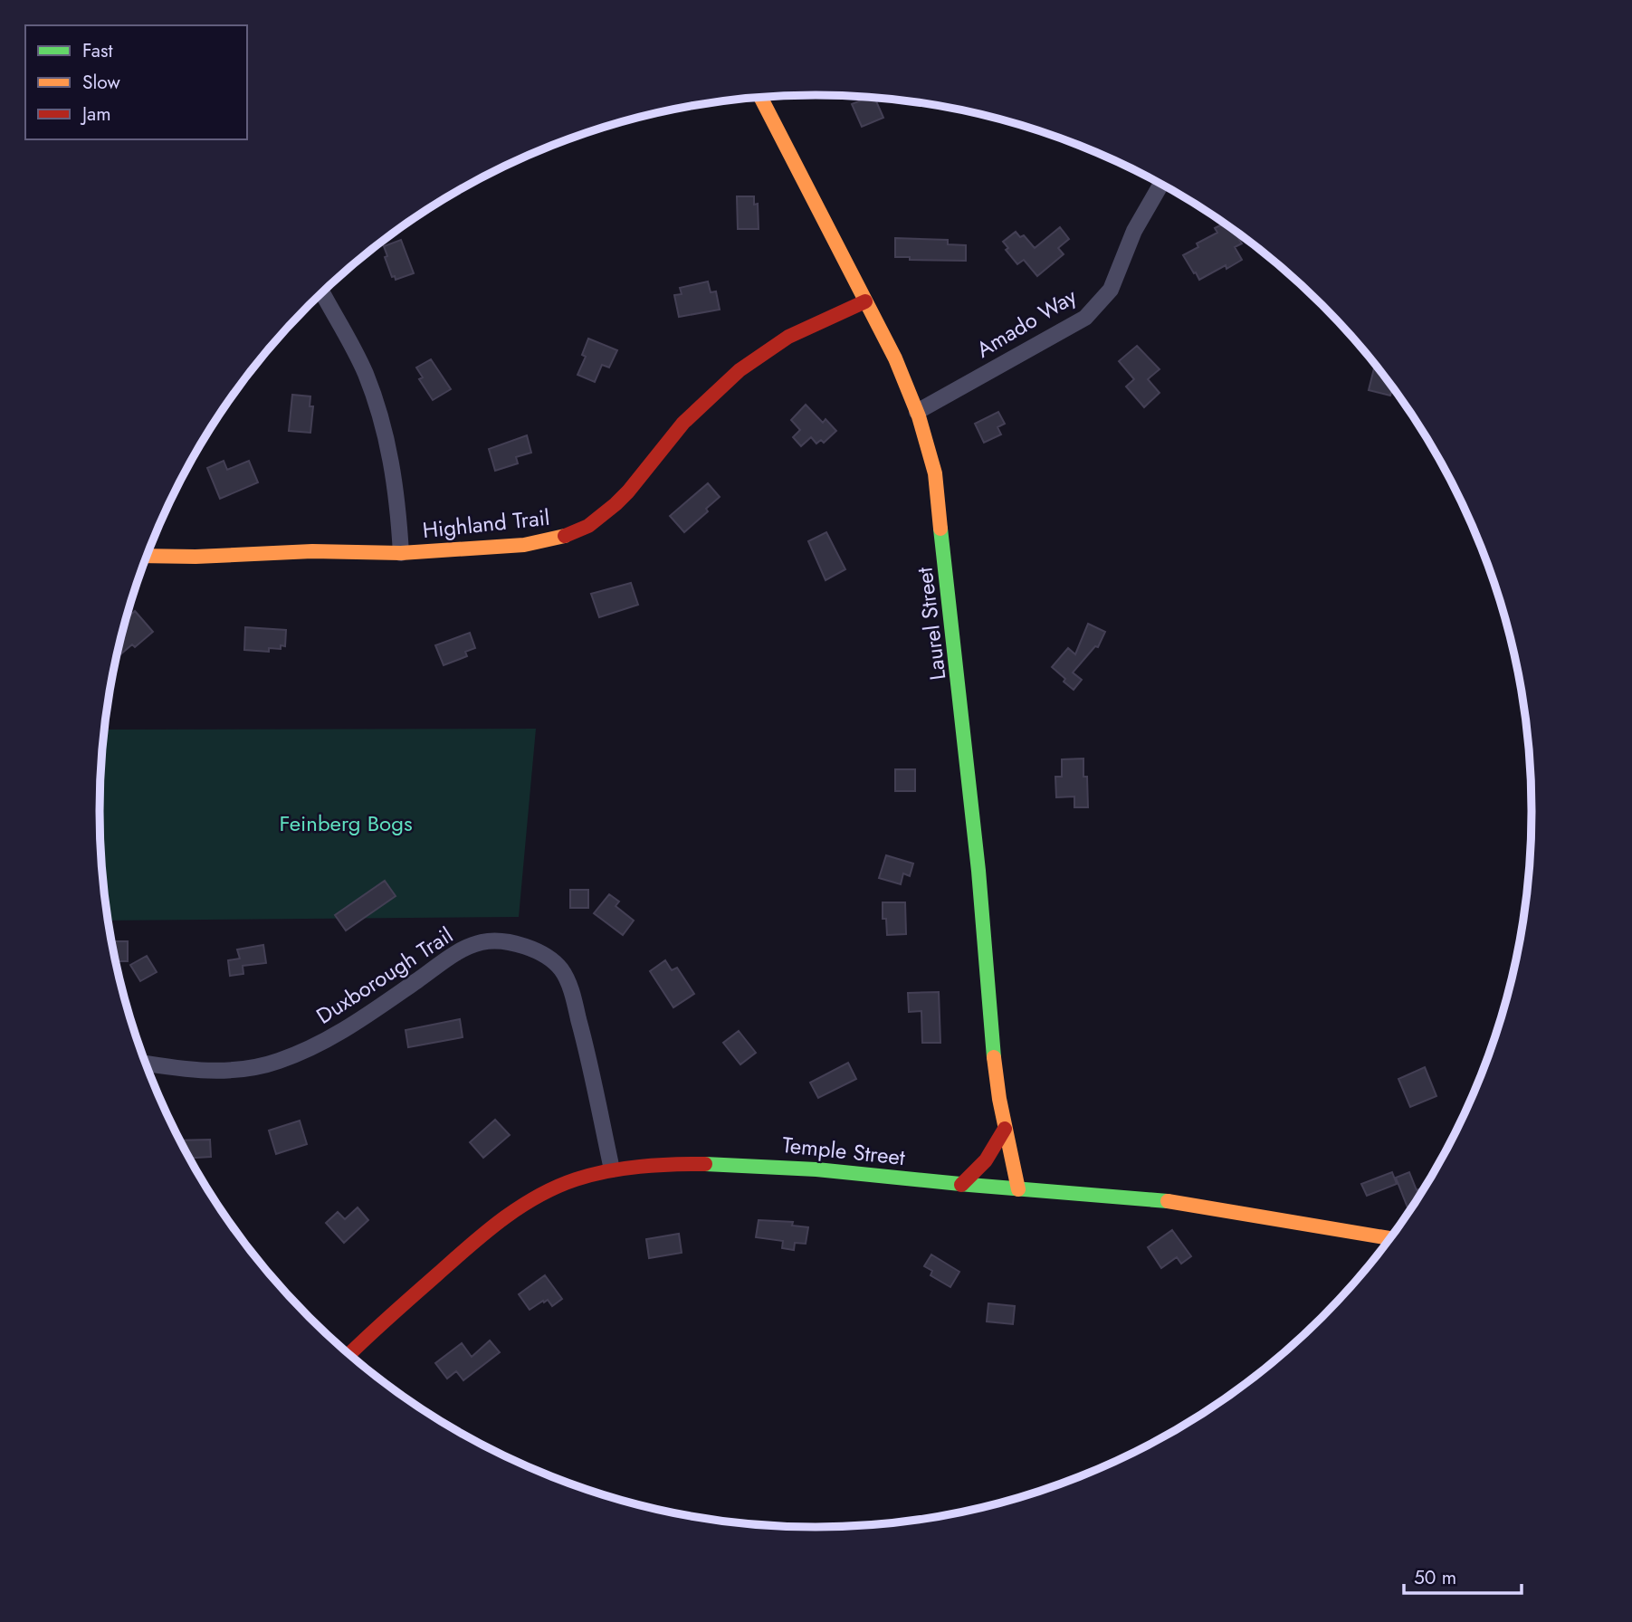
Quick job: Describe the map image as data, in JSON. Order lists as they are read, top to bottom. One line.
{"streets":{"main road":["Highland Trail","Laurel Street","Temple Street"],"street":["Amado Way","Duxborough Trail"]},"crossings":[["Amado Way","Laurel Street"],["Highland Trail","Laurel Street"],["Laurel Street","Temple Street"],["Duxborough Trail","Temple Street"]],"parks":["Feinberg Bogs"],"legend":["Fast","Slow","Jam"],"scale_bar":"50 m"}
